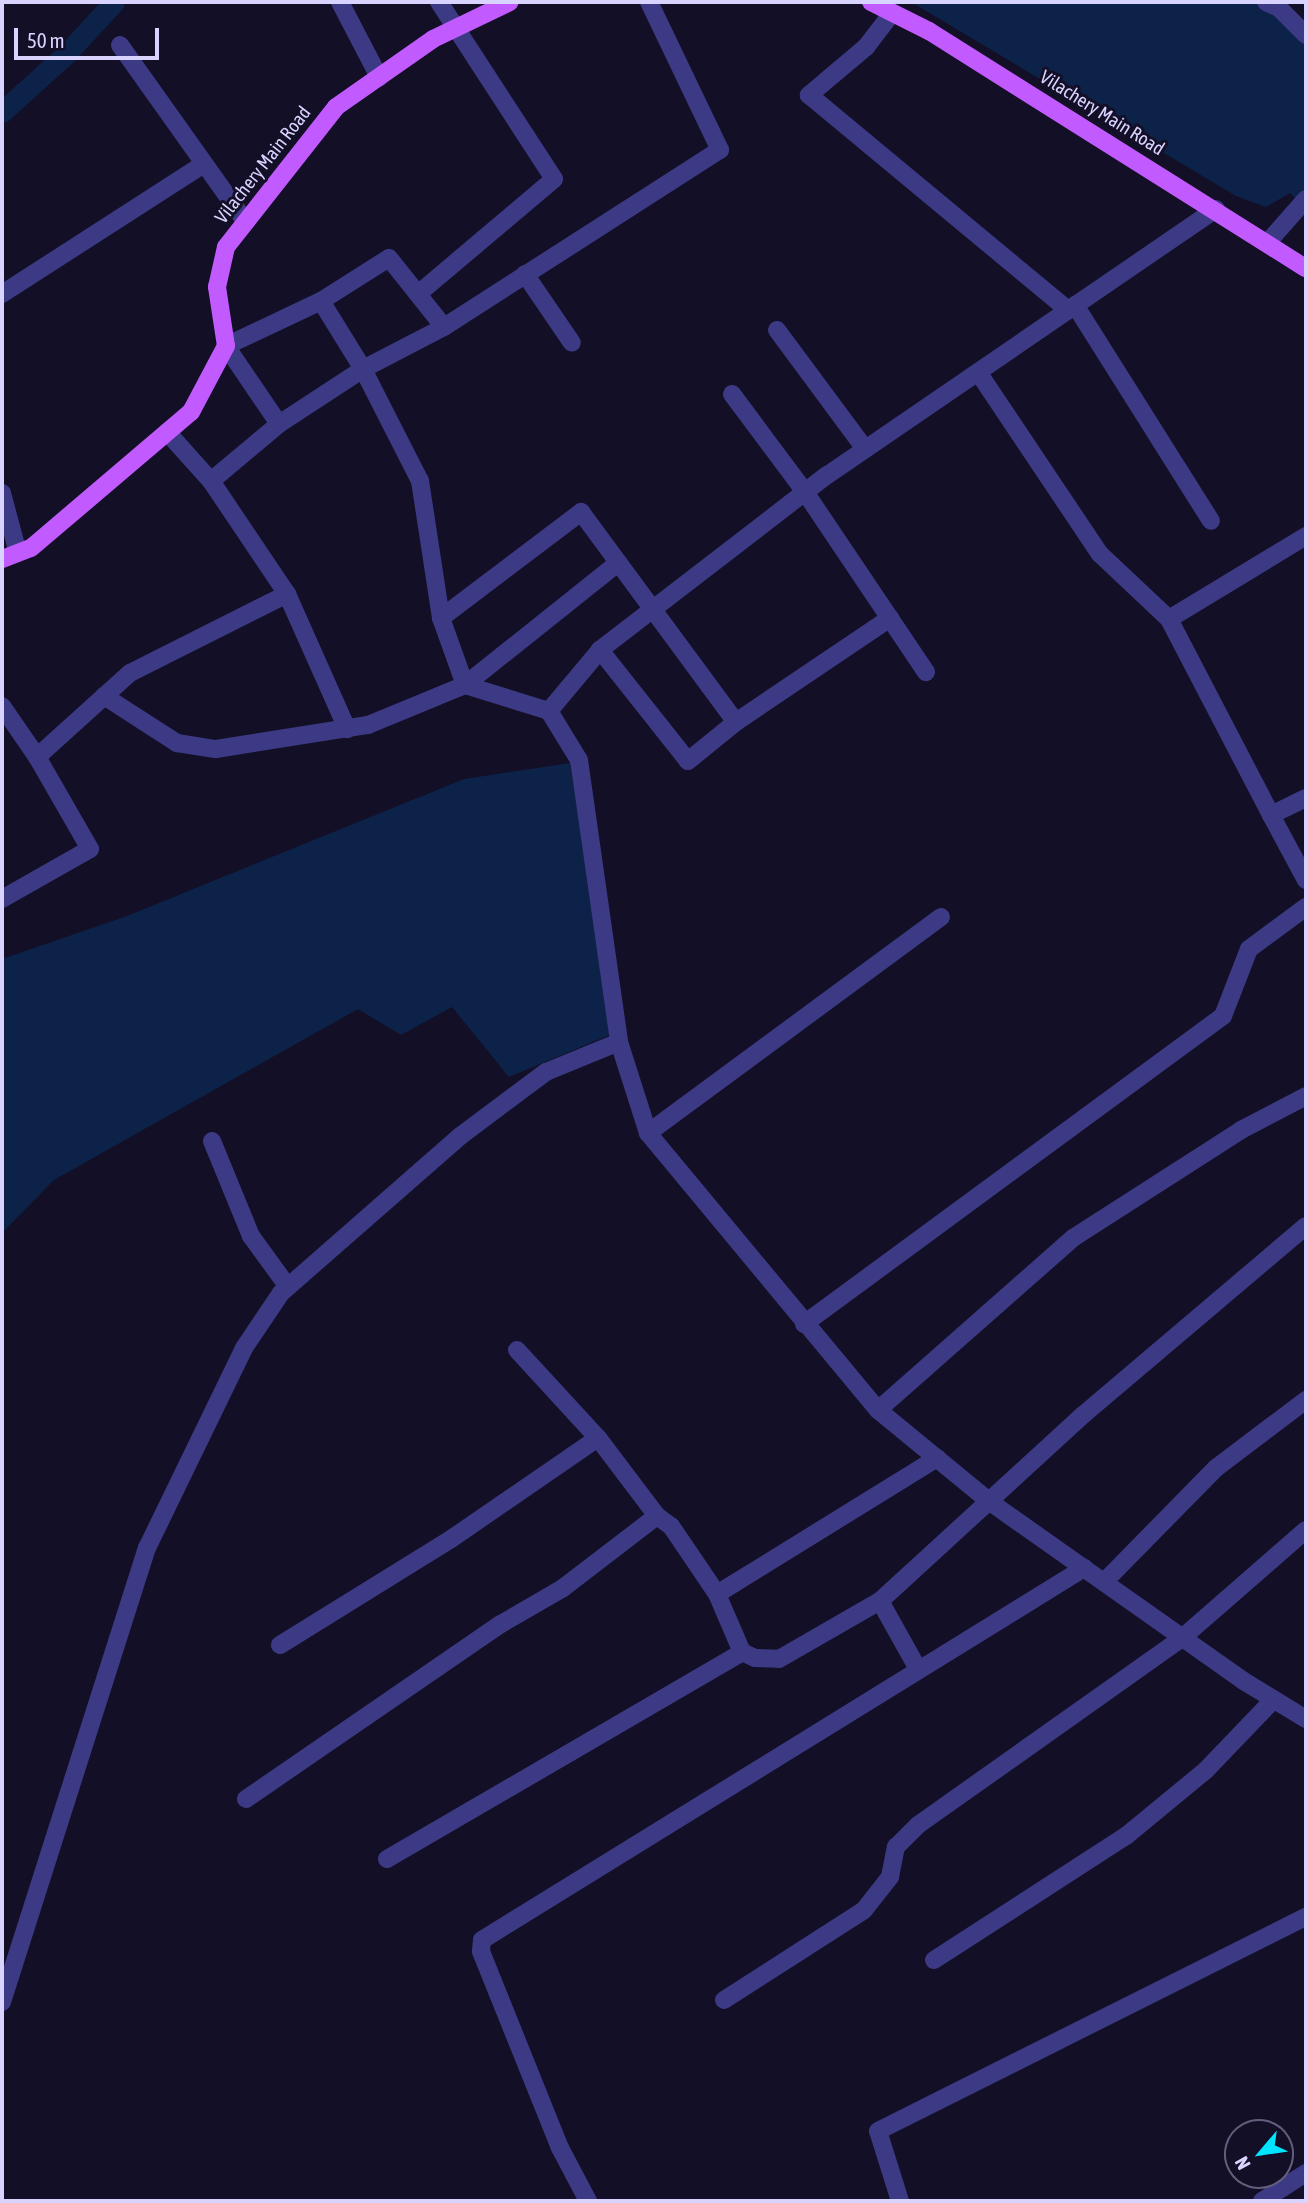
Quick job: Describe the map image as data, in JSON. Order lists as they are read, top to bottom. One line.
{"streets":{"main road":["Vilachery Main Road"]},"scale_bar":"50 m","north":"bottom left"}
